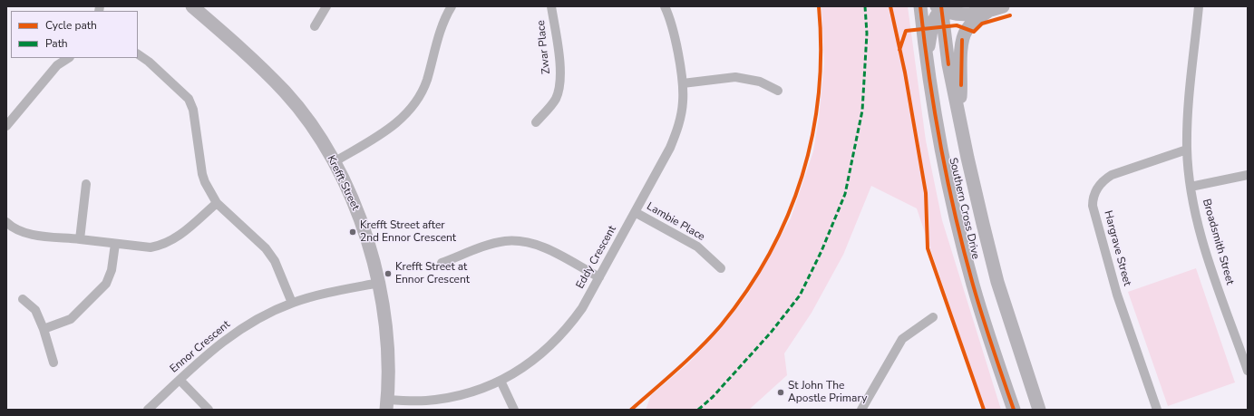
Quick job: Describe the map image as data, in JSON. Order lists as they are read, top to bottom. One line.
{"streets":{"main road":["Krefft Street","Southern Cross Drive"],"street":["Zwar Place","Lambie Place","Broadsmith Street","Hargrave Street","Eddy Crescent","Ennor Crescent"]},"crossings":[["Krefft Street","Eddy Crescent"],["Krefft Street","Ennor Crescent"],["Lambie Place","Eddy Crescent"],["Broadsmith Street","Hargrave Street"]],"places":["Krefft Street after 2nd Ennor Crescent","Krefft Street at Ennor Crescent","St John The Apostle Primary"],"legend":["Cycle path","Path"]}
